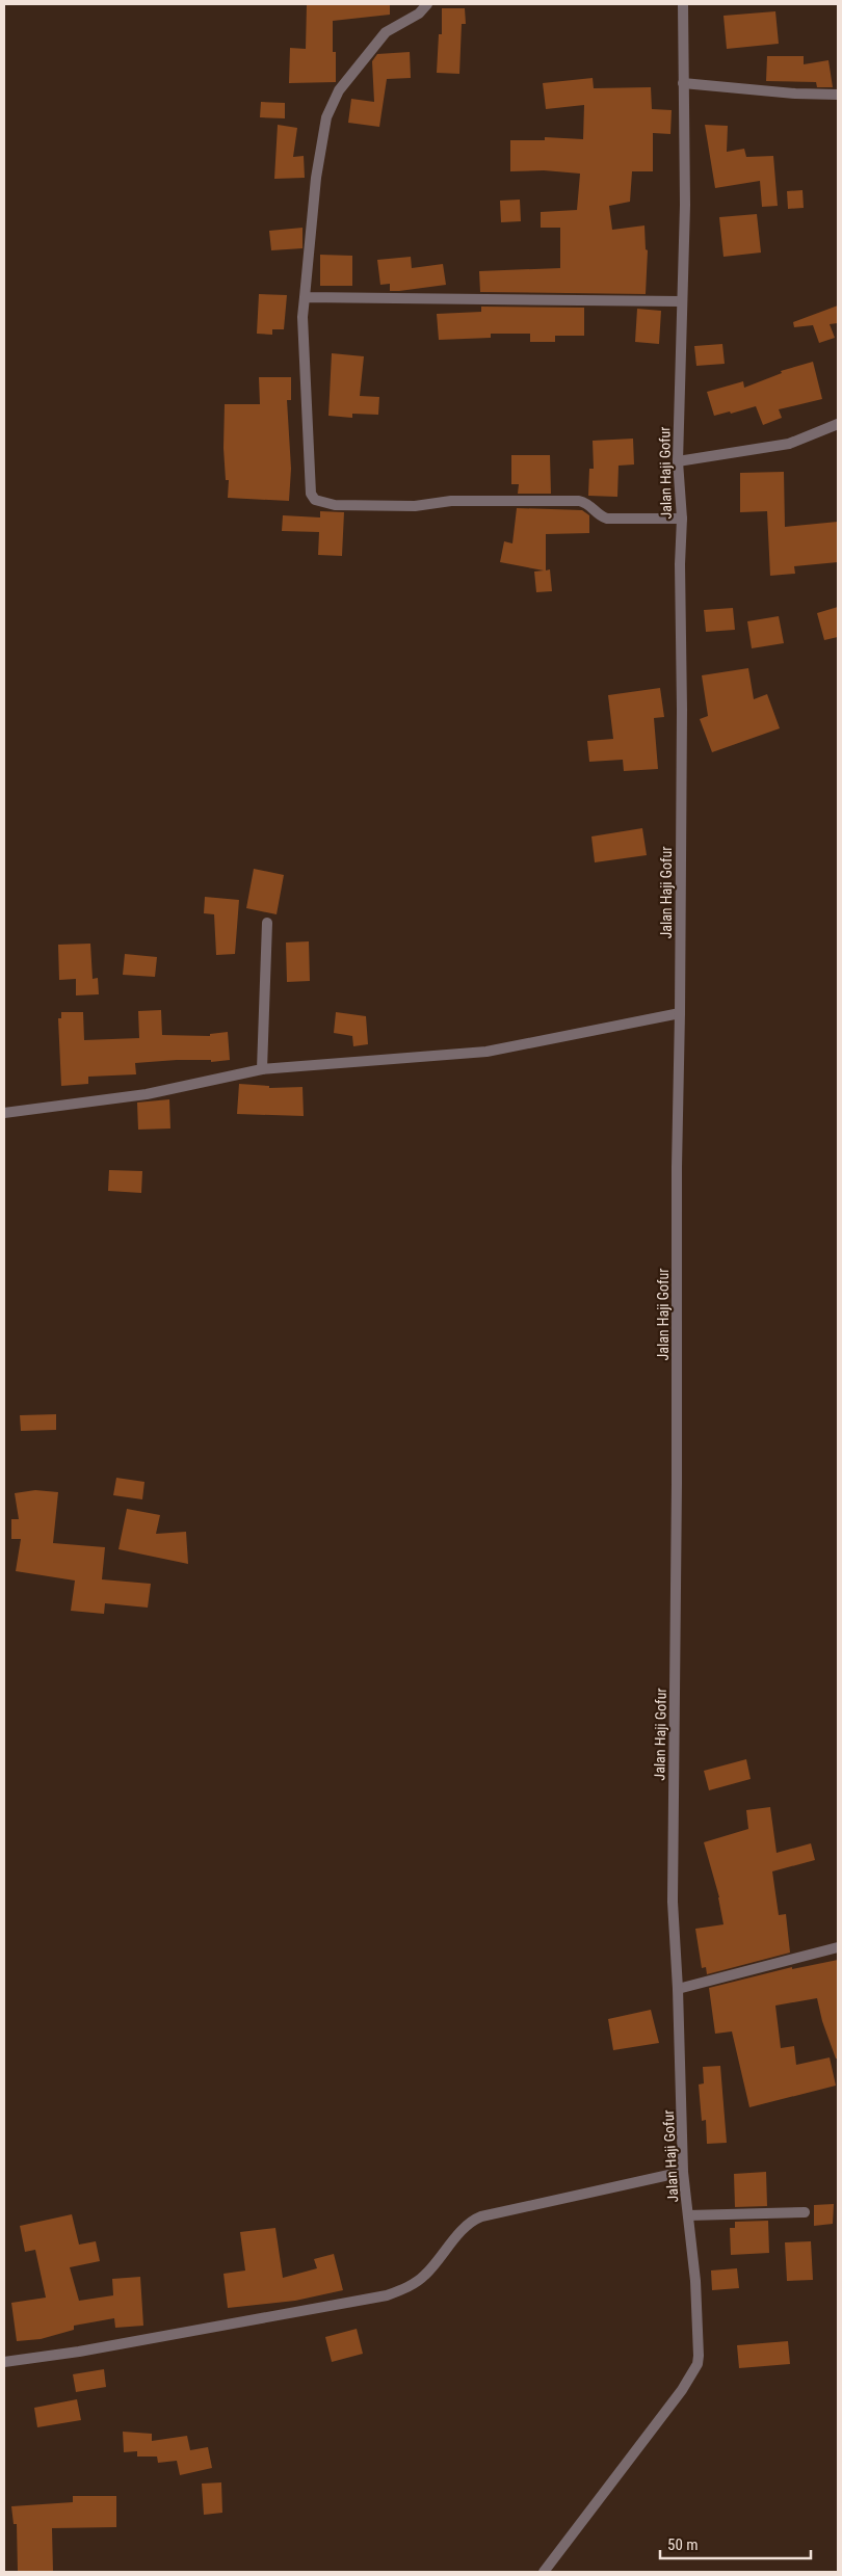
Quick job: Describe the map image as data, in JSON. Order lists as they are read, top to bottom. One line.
{"streets":{"street":["Jalan Haji Gofur"]},"scale_bar":"50 m"}
